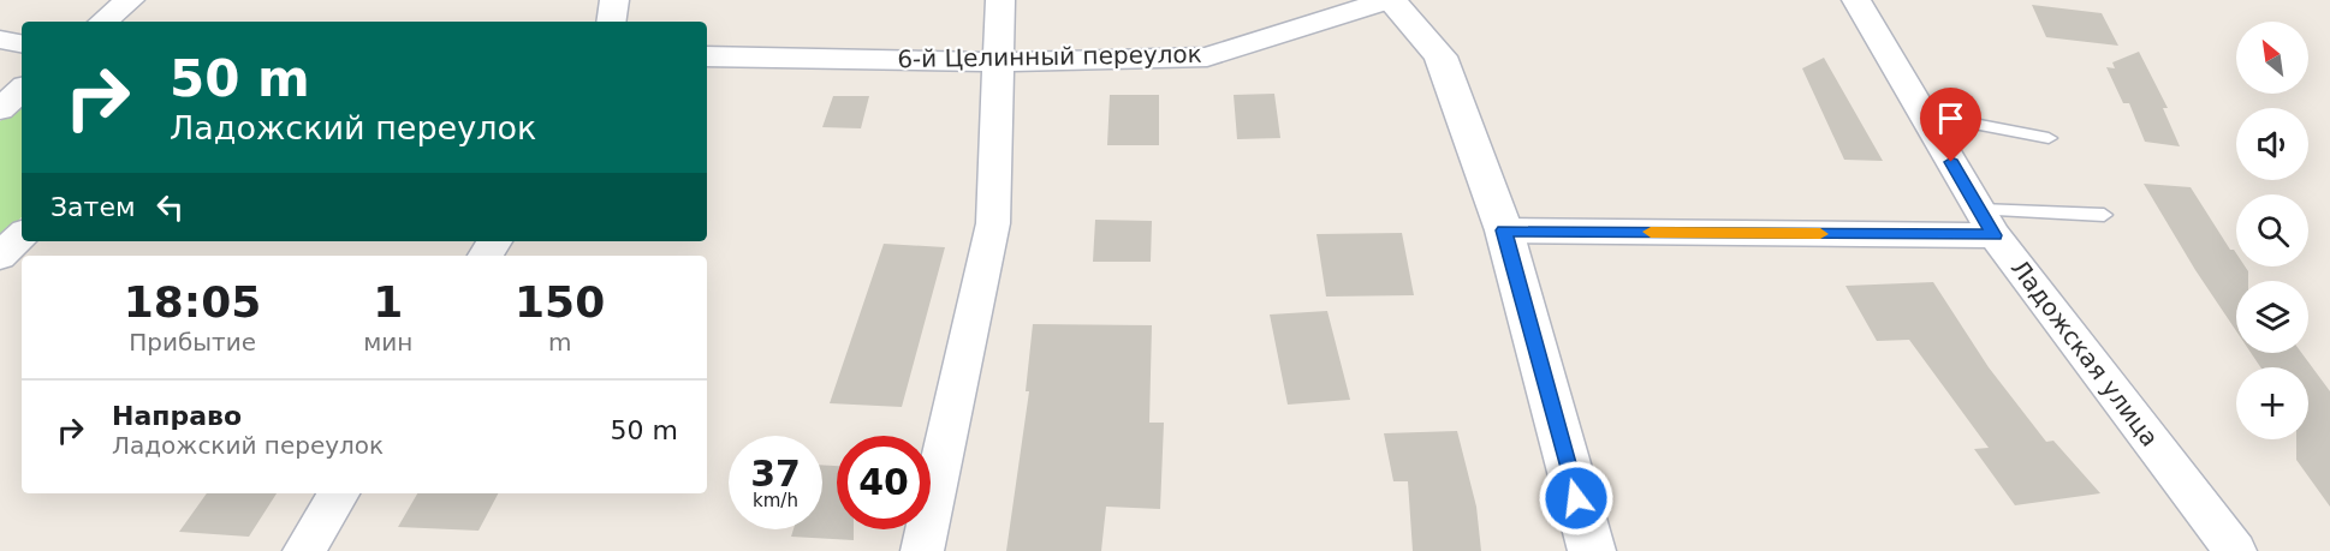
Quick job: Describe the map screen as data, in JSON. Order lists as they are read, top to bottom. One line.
{"streets":{"street":["6-й Целинный переулок","Ладожская улица"]},"north":"top left","page":{"map_buttons":"+","turn":["50 m","Ладожский переулок"],"then":"Затем","eta":["18:05","Прибытие","1","мин","150","m"],"list":[{"name":"Направо","note":"Ладожский переулок","value":"50 m"}],"speed":"37 km/h","limit":"40"}}
